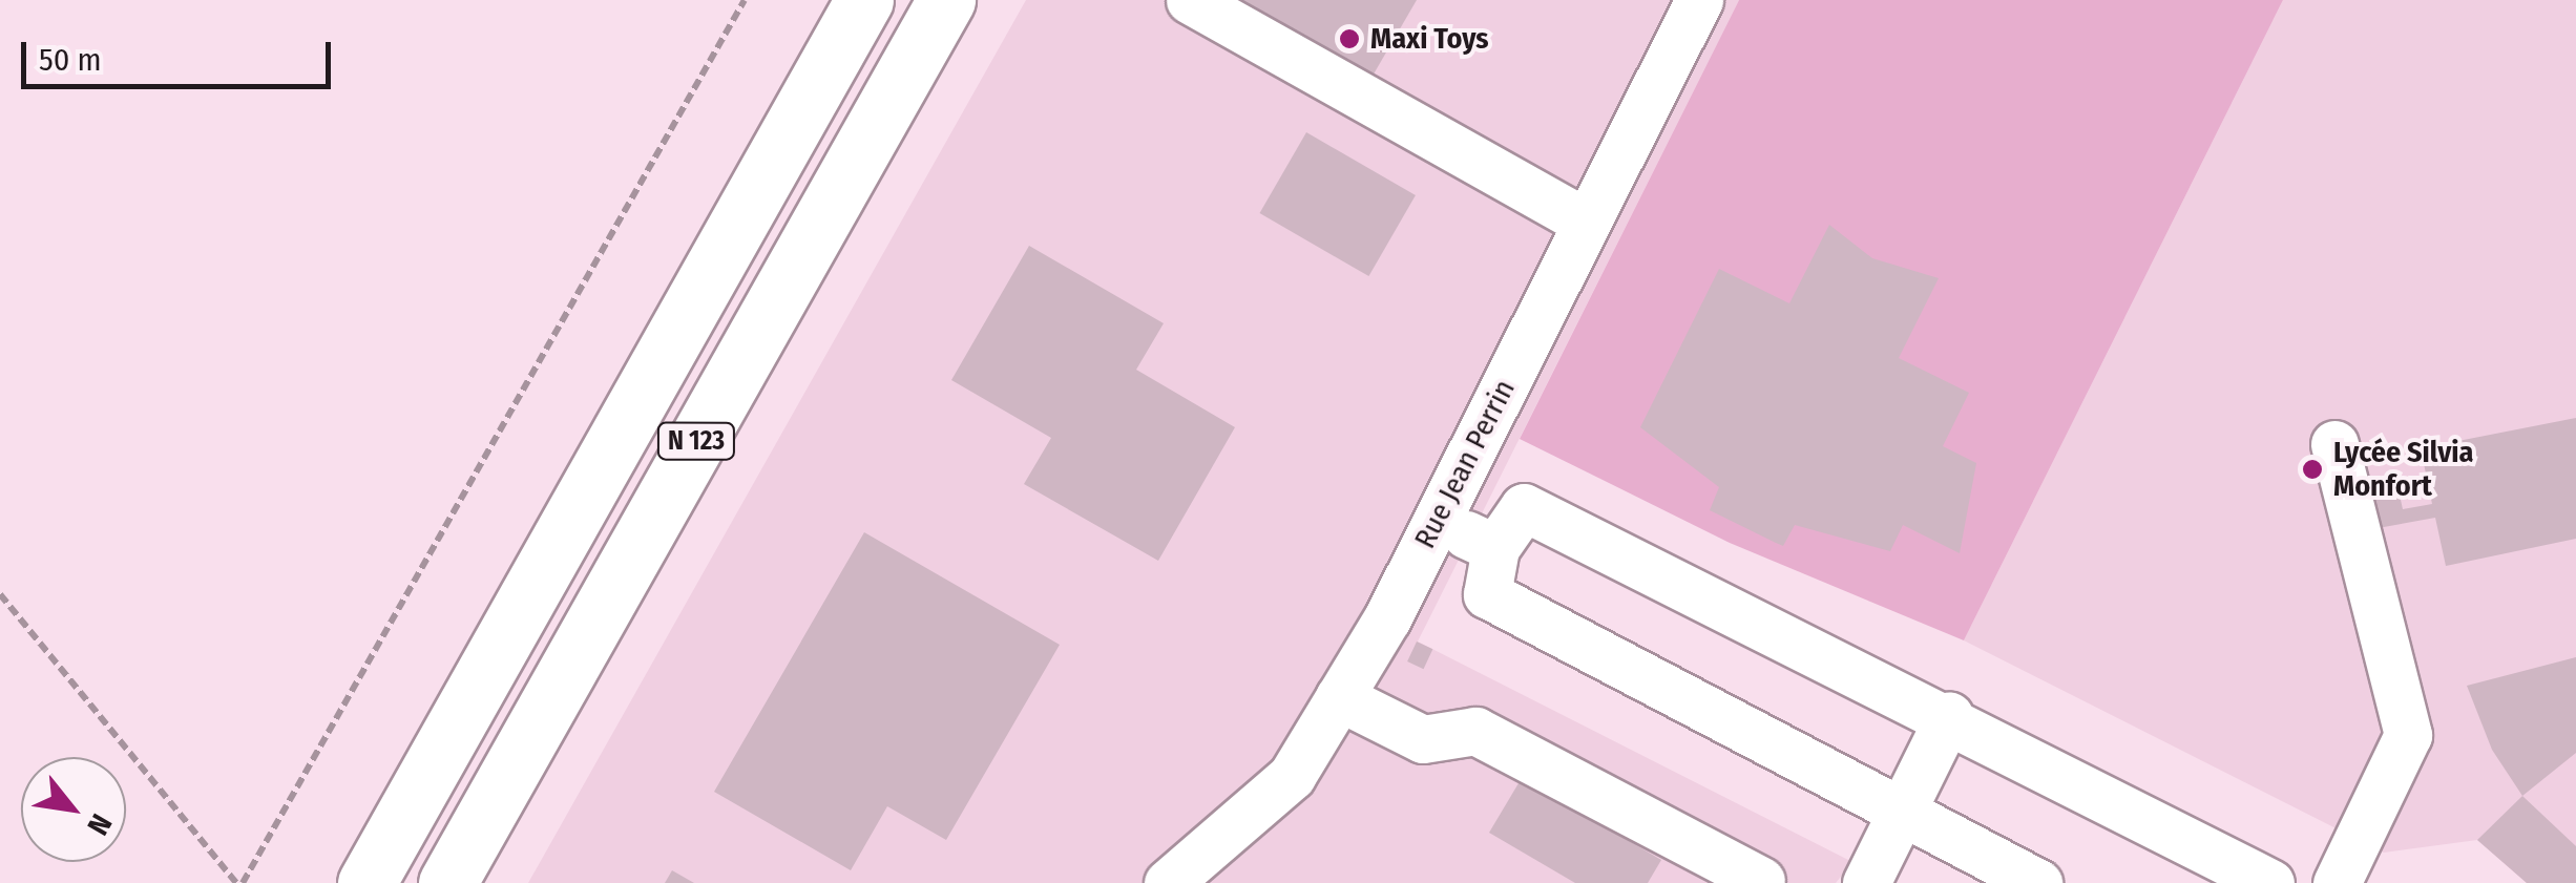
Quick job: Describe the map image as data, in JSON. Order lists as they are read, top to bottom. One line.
{"streets":{"main road":["N 123"],"street":["Rue Jean Perrin"]},"places":["Maxi Toys","Lycée Silvia Monfort"],"scale_bar":"50 m","north":"bottom right"}
